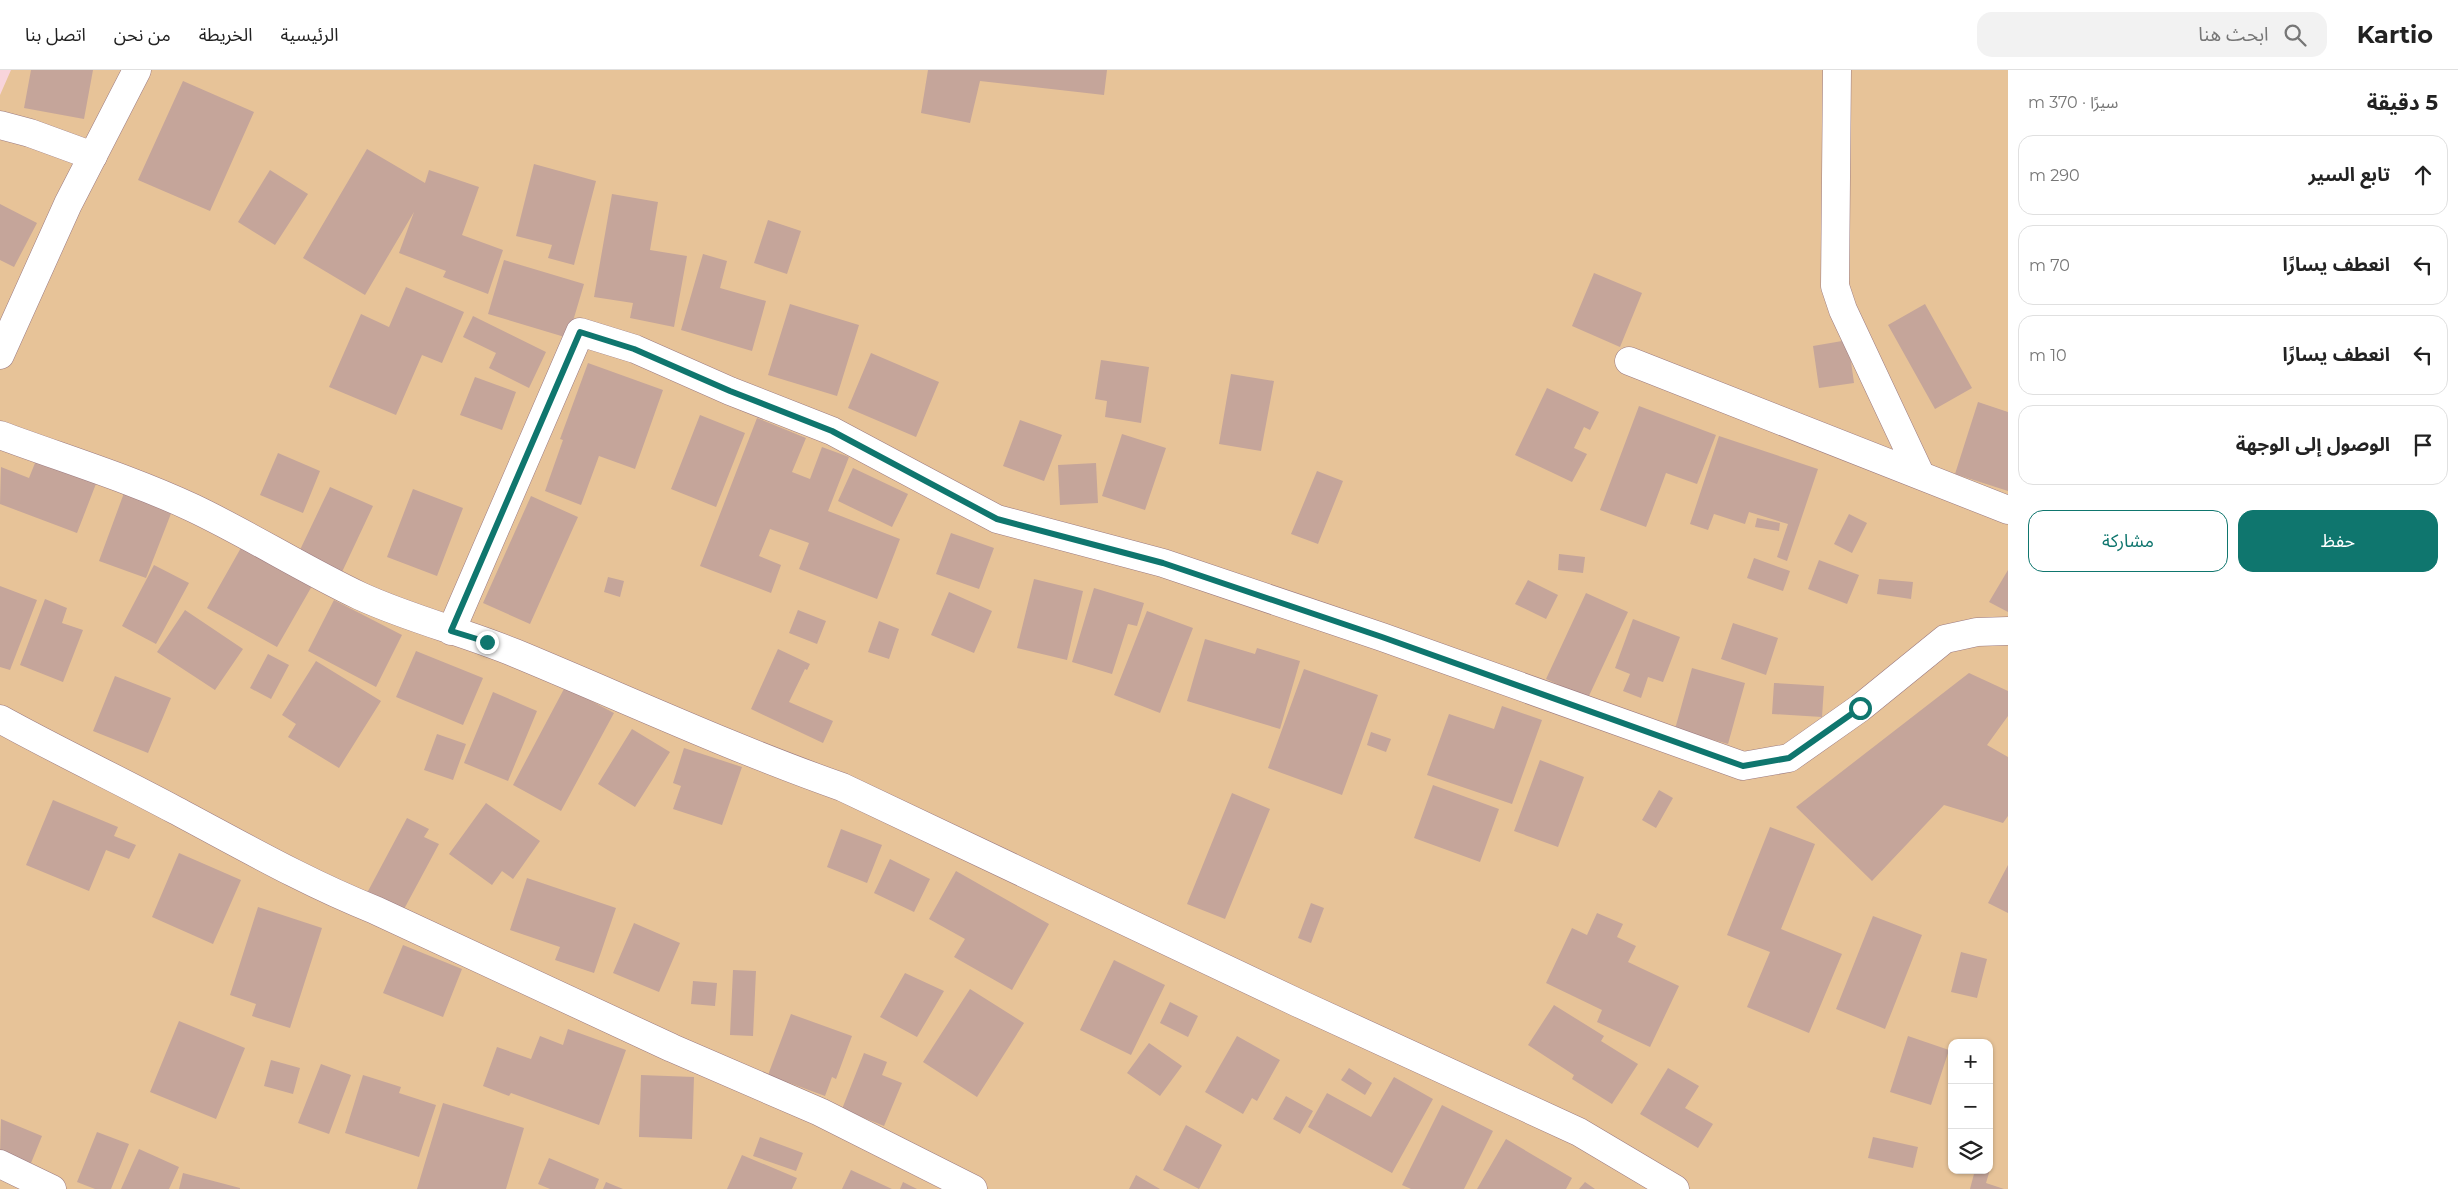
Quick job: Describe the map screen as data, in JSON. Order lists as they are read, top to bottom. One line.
{"page":{"header":"Kartio","search":"ابحث هنا","nav":["الرئيسية","الخريطة","من نحن","اتصل بنا"],"heading":["5 دقيقة","سيرًا · 370 m"],"list":[["تابع السير","290 m"],["انعطف يسارًا","70 m"],["انعطف يسارًا","10 m"],"الوصول إلى الوجهة"],"buttons":["حفظ","مشاركة"],"map_buttons":["+","−"]}}
